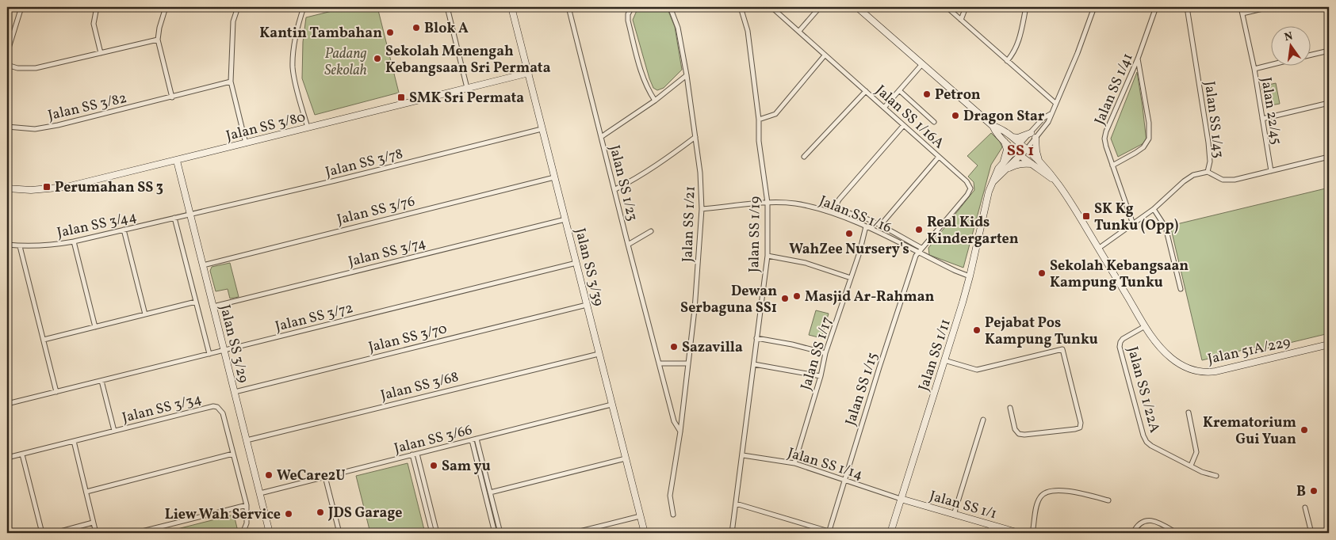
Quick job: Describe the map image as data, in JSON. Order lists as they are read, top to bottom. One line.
{"streets":{"street":["Jalan SS 1/41","Jalan SS 3/82","Jalan 22/45","Jalan SS 1/16A","Jalan SS 1/43","Jalan SS 3/80","Jalan SS 3/78","Jalan SS 1/23","Jalan SS 3/76","Jalan SS 1/16","Jalan SS 3/44","Jalan SS 1/21","Jalan SS 1/19","Jalan SS 3/74","Jalan SS 3/39","Jalan SS 3/72","Jalan SS 3/70","Jalan SS 3/29","Jalan 51A/229","Jalan SS 1/17","Jalan SS 1/11","Jalan SS 3/68","Jalan SS 1/15","Jalan SS 1/22A","Jalan SS 3/34","Jalan SS 3/66","Jalan SS 1/14","Jalan SS 1/1"]},"crossings":[["Jalan SS 1/41","Jalan SS 1/43"],["Jalan SS 1/16A","Jalan SS 1/16"],["Jalan SS 1/16A","Jalan SS 1/15"],["Jalan SS 1/43","Jalan 51A/229"],["Jalan SS 3/80","Jalan SS 3/39"],["Jalan SS 3/80","Jalan SS 3/29"],["Jalan SS 3/78","Jalan SS 3/44"],["Jalan SS 3/78","Jalan SS 3/39"],["Jalan SS 3/78","Jalan SS 3/29"],["Jalan SS 1/23","Jalan SS 1/21"],["Jalan SS 3/76","Jalan SS 3/39"],["Jalan SS 3/76","Jalan SS 3/29"],["Jalan SS 1/16","Jalan SS 1/21"],["Jalan SS 1/16","Jalan SS 1/19"],["Jalan SS 1/16","Jalan SS 1/17"],["Jalan SS 1/16","Jalan SS 1/11"],["Jalan SS 1/16","Jalan SS 1/15"],["Jalan SS 3/44","Jalan SS 3/29"],["Jalan SS 1/19","Jalan SS 1/14"],["Jalan SS 3/74","Jalan SS 3/39"],["Jalan SS 3/74","Jalan SS 3/29"],["Jalan SS 3/39","Jalan SS 3/72"],["Jalan SS 3/39","Jalan SS 3/70"],["Jalan SS 3/39","Jalan SS 3/68"],["Jalan SS 3/39","Jalan SS 3/66"],["Jalan SS 3/72","Jalan SS 3/29"],["Jalan SS 3/70","Jalan SS 3/29"],["Jalan SS 3/29","Jalan SS 3/68"],["Jalan SS 3/29","Jalan SS 3/66"],["Jalan 51A/229","Jalan SS 1/22A"],["Jalan SS 1/17","Jalan SS 1/14"],["Jalan SS 1/11","Jalan SS 1/14"],["Jalan SS 1/11","Jalan SS 1/1"],["Jalan SS 1/15","Jalan SS 1/14"],["Jalan SS 1/14","Jalan SS 1/1"]],"districts":["SS 1"],"parks":["Padang Sekolah"],"places":{"other":["Blok A","Kantin Tambahan","Sekolah Menengah Kebangsaan Sri Permata","Petron","Dragon Star","Real Kids Kindergarten","WahZee Nursery's","Sekolah Kebangsaan Kampung Tunku","Masjid Ar-Rahman","Dewan Serbaguna SS1","Pejabat Pos Kampung Tunku","Sazavilla","Krematorium Gui Yuan","Sam yu","WeCare2U","B","JDS Garage","Liew Wah Service"],"transit":["SMK Sri Permata","Perumahan SS 3","SK Kg Tunku (Opp)"]},"north":"top"}
